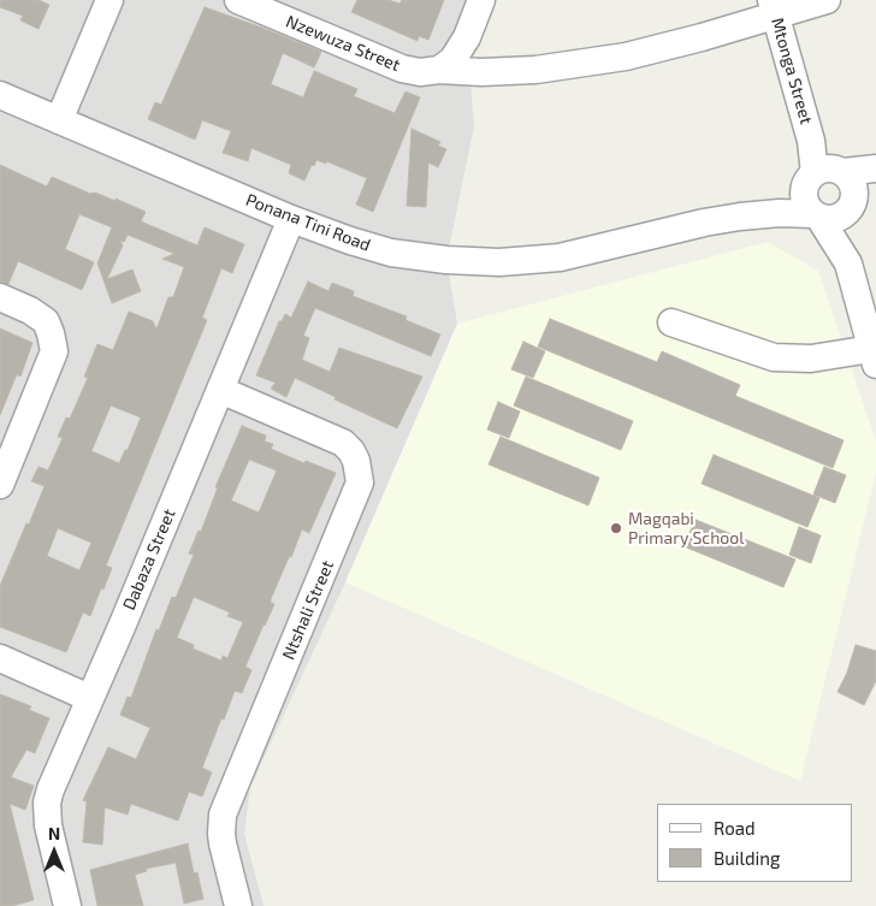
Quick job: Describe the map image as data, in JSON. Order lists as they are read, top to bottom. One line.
{"streets":{"street":["Nzewuza Street","Mtonga Street","Ponana Tini Road","Dabaza Street","Ntshali Street"]},"crossings":[["Nzewuza Street","Mtonga Street"],["Mtonga Street","Ponana Tini Road"],["Ponana Tini Road","Dabaza Street"],["Dabaza Street","Ntshali Street"]],"places":["Magqabi Primary School"],"legend":["Road","Building"],"north":"top"}
